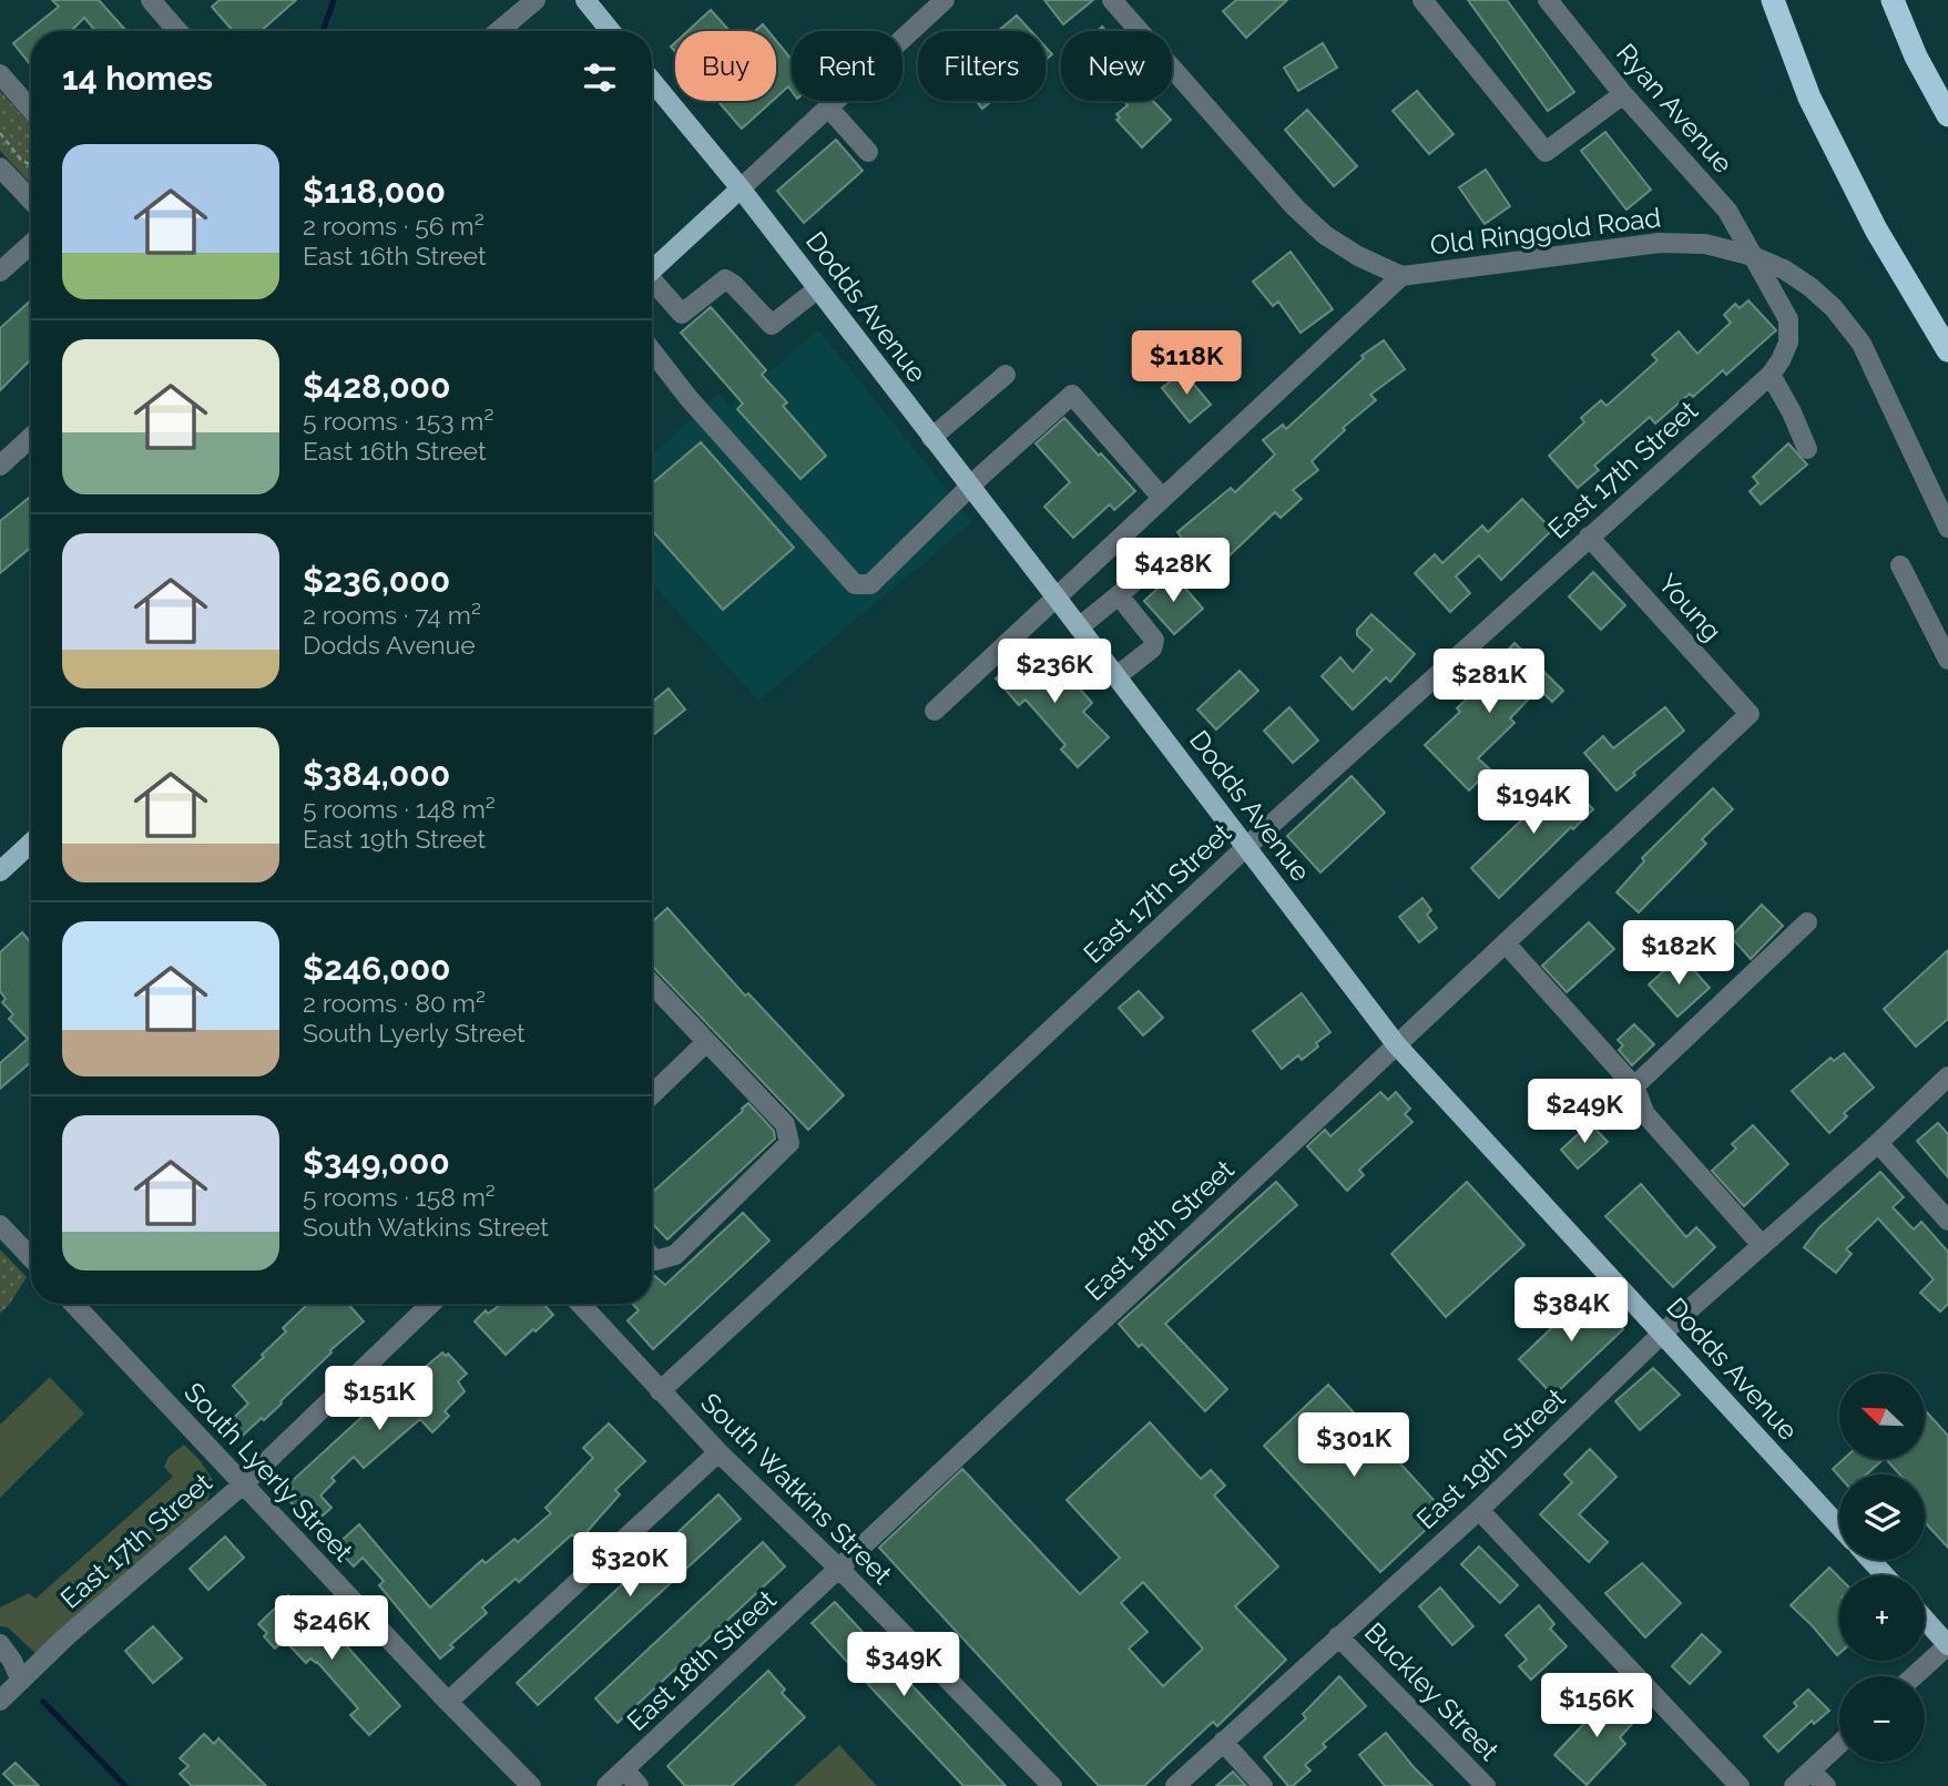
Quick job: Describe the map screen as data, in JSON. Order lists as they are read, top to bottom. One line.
{"streets":{"main road":["Dodds Avenue"],"street":["Ryan Avenue","Old Ringgold Road","East 17th Street","Young","East 18th Street","East 19th Street","South Lyerly Street","South Watkins Street","Buckley Street"]},"crossings":[["Ryan Avenue","Old Ringgold Road"],["Ryan Avenue","East 17th Street"],["Old Ringgold Road","East 17th Street"],["Dodds Avenue","East 17th Street"],["Dodds Avenue","East 18th Street"],["Dodds Avenue","East 19th Street"],["East 17th Street","Young"],["East 17th Street","South Lyerly Street"],["East 17th Street","South Watkins Street"],["Young","East 18th Street"],["East 18th Street","South Watkins Street"],["East 19th Street","Buckley Street"]],"north":"top left","page":{"chip":["Buy","Rent","Filters","New"],"heading":"14 homes","list":[{"name":"$118,000","note":"2 rooms · 56 m² · East 16th Street"},{"name":"$428,000","note":"5 rooms · 153 m² · East 16th Street"},{"name":"$236,000","note":"2 rooms · 74 m² · Dodds Avenue"},{"name":"$384,000","note":"5 rooms · 148 m² · East 19th Street"},{"name":"$246,000","note":"2 rooms · 80 m² · South Lyerly Street"},{"name":"$349,000","note":"5 rooms · 158 m² · South Watkins Street"}],"price":["$118K","$428K","$236K","$281K","$194K","$182K","$249K","$384K","$151K","$301K","$320K","$246K","$349K","$156K"],"map_buttons":["+","−"]}}
